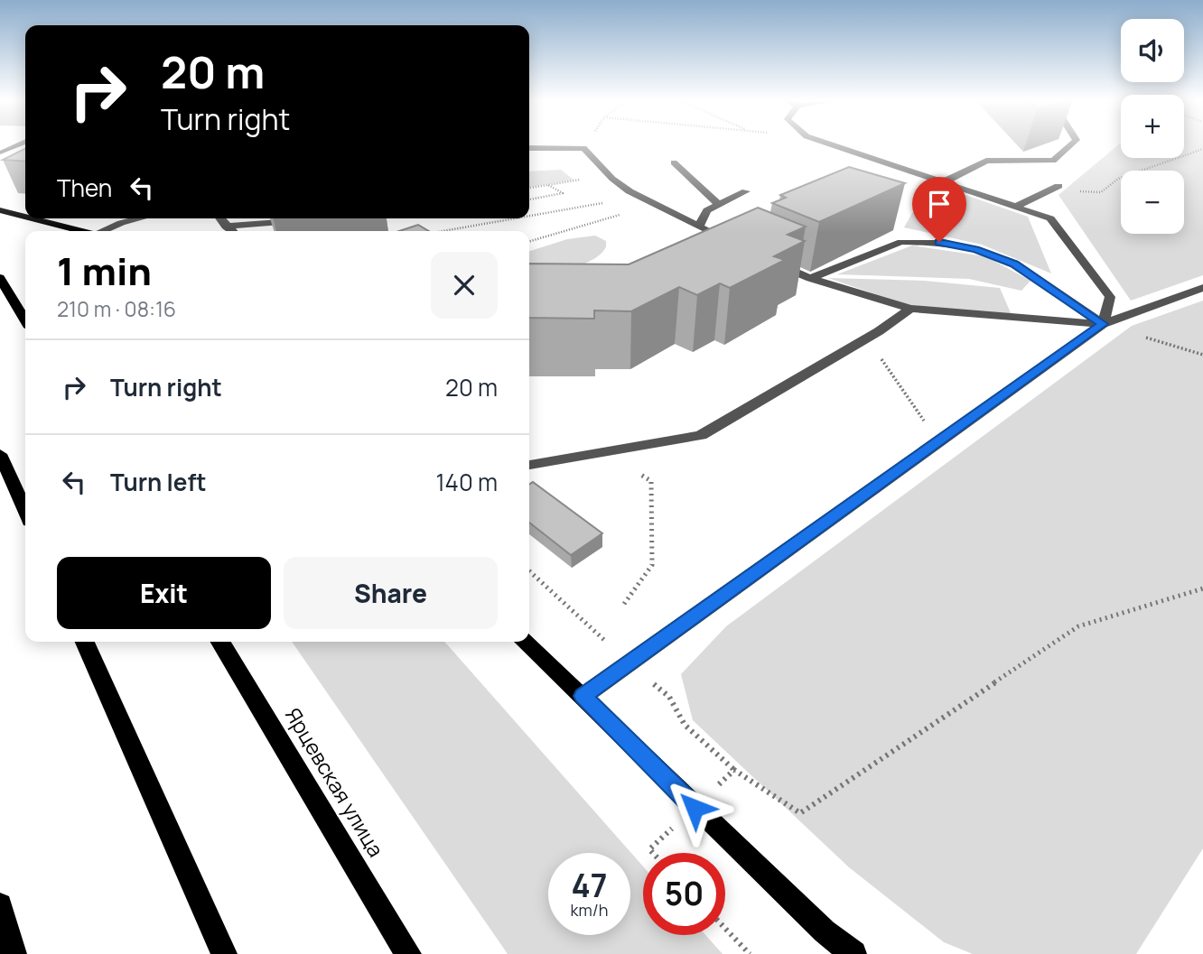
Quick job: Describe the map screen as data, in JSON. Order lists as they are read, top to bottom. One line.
{"streets":{"main road":["Ярцевская улица"]},"page":{"map_buttons":["+","−"],"turn":["20 m","Turn right"],"then":"Then","heading":["1 min","210 m · 08:16"],"list":[{"name":"Turn right","value":"20 m"},{"name":"Turn left","value":"140 m"}],"buttons":["Exit","Share"],"speed":"47 km/h","limit":"50"}}
